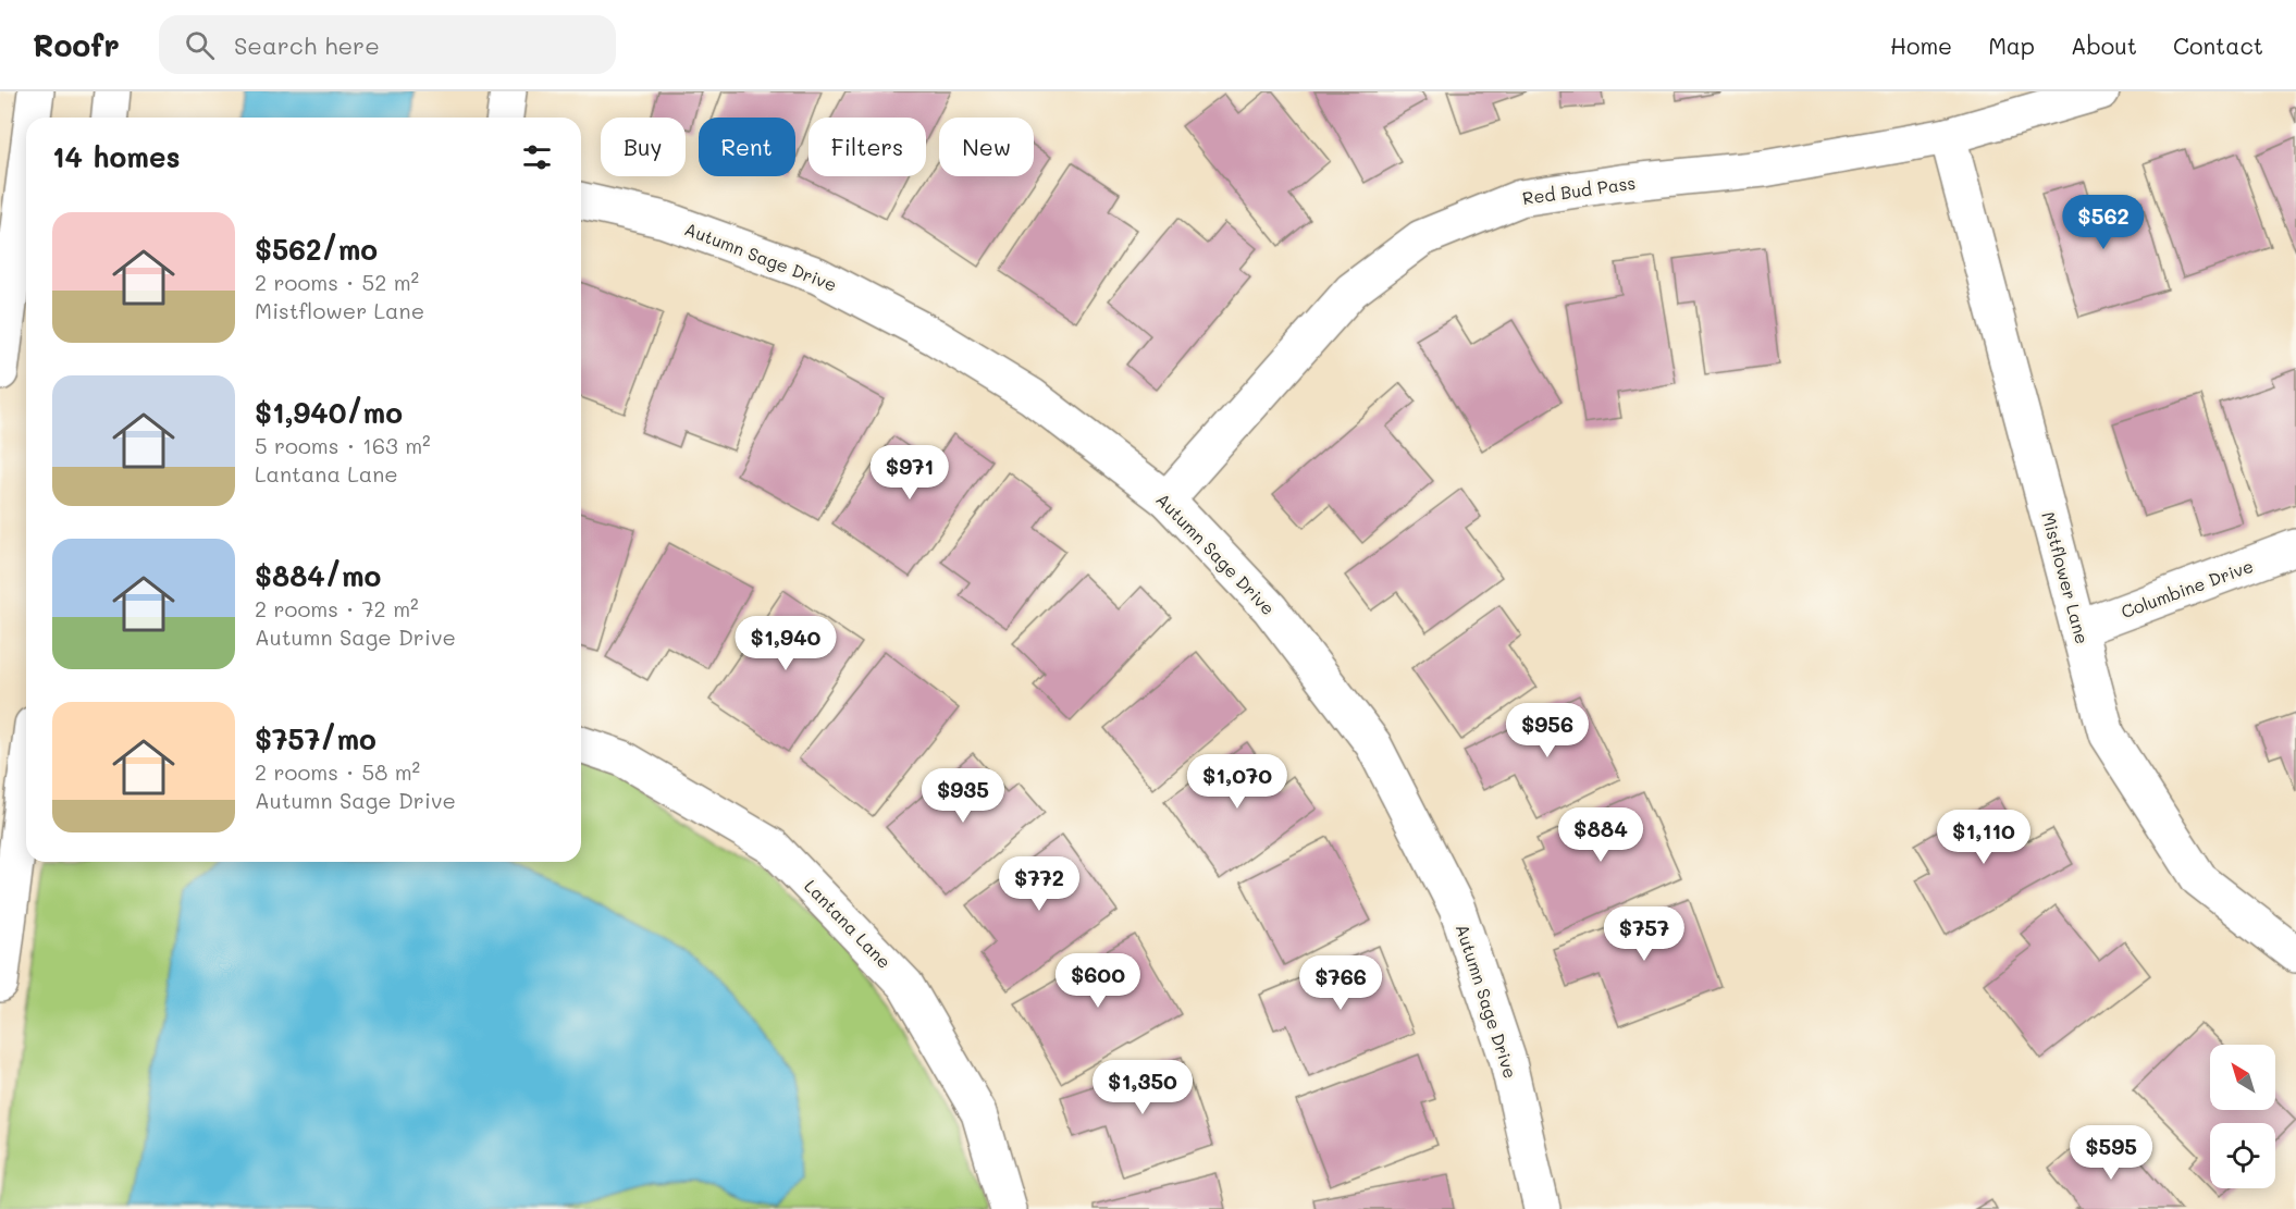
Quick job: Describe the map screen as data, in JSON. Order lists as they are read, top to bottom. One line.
{"streets":{"street":["Red Bud Pass","Autumn Sage Drive","Mistflower Lane","Columbine Drive","Lantana Lane"]},"crossings":[["Red Bud Pass","Autumn Sage Drive"],["Red Bud Pass","Mistflower Lane"],["Mistflower Lane","Columbine Drive"]],"north":"top left","page":{"header":"Roofr","search":"Search here","nav":["Home","Map","About","Contact"],"chip":["Buy","Rent","Filters","New"],"heading":"14 homes","price":["$562","$971","$1,940","$956","$1,070","$935","$884","$1,110","$772","$757","$600","$766","$1,350","$595"],"list":[{"name":"$562/mo","note":"2 rooms · 52 m² · Mistflower Lane"},{"name":"$1,940/mo","note":"5 rooms · 163 m² · Lantana Lane"},{"name":"$884/mo","note":"2 rooms · 72 m² · Autumn Sage Drive"},{"name":"$757/mo","note":"2 rooms · 58 m² · Autumn Sage Drive"}]}}
